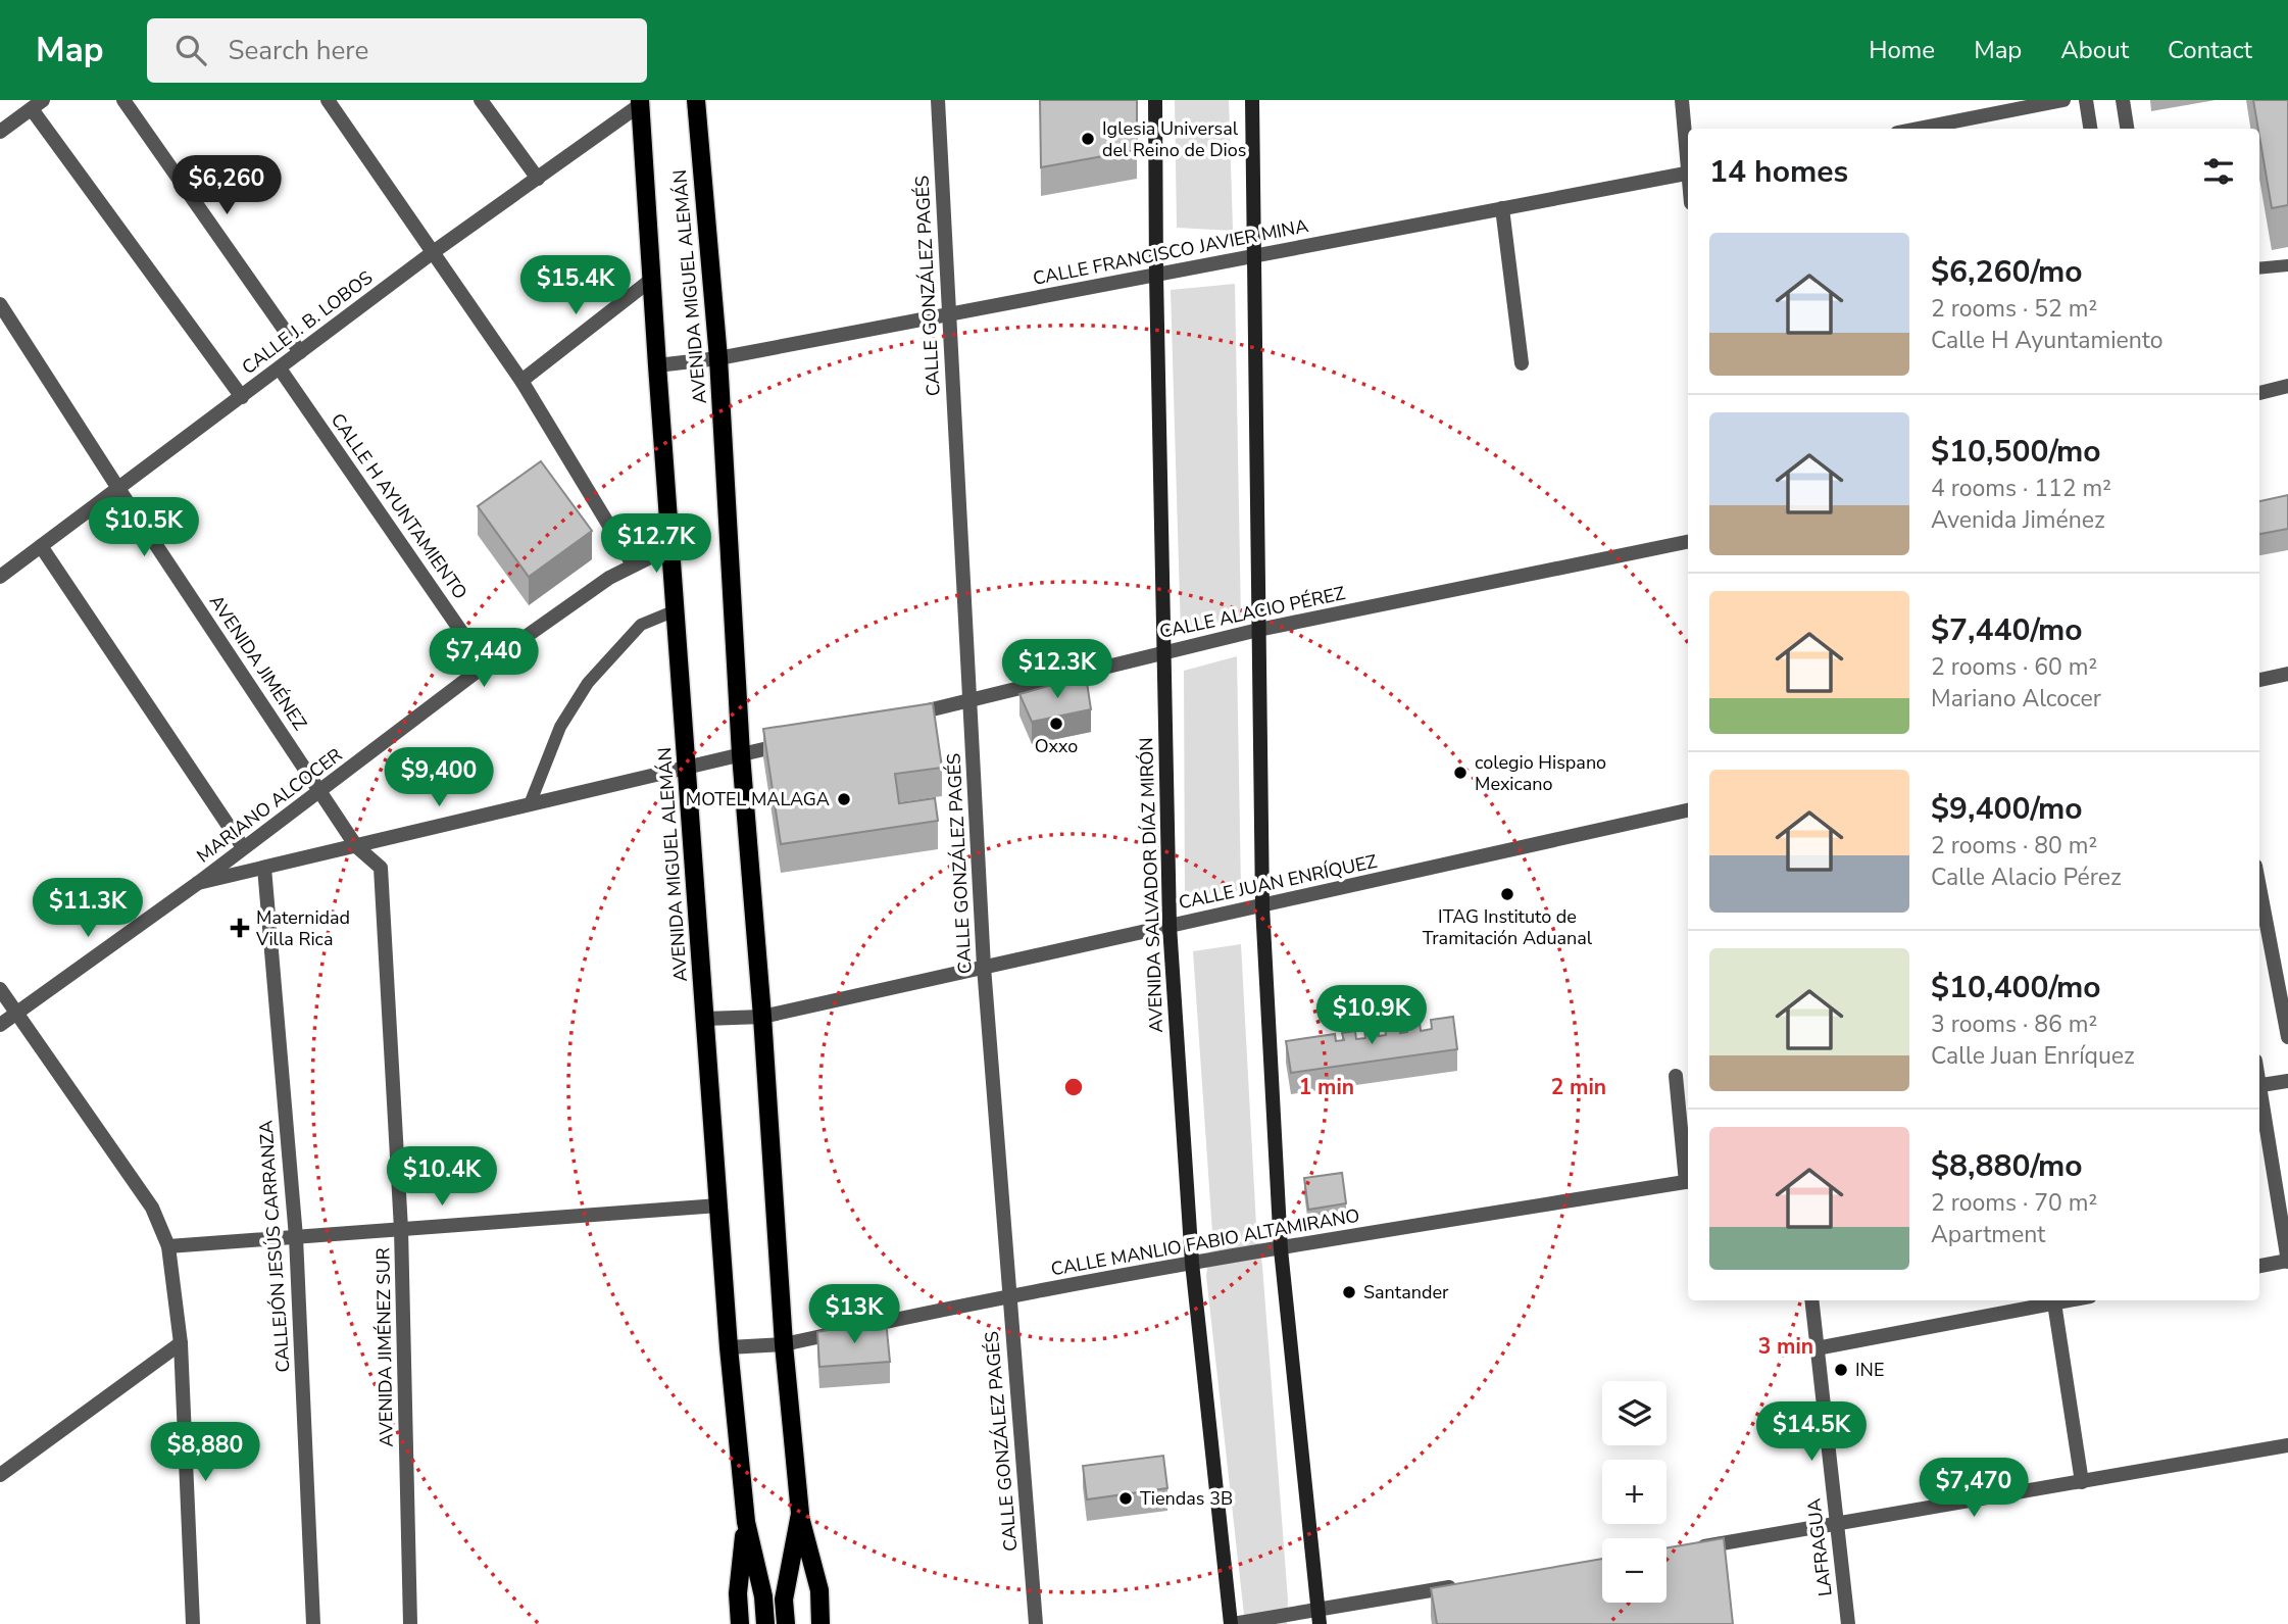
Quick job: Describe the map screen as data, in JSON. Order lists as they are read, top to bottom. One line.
{"streets":{"main road":["AVENIDA MIGUEL ALEMÁN","AVENIDA SALVADOR DÍAZ MIRÓN"],"street":["CALLE FRANCISCO JAVIER MINA","CALLE GONZÁLEZ PAGÉS","CALLE J. B. LOBOS","CALLE H AYUNTAMIENTO","CALLE ALACIO PÉREZ","AVENIDA JIMÉNEZ","MARIANO ALCOCER","CALLE JUAN ENRÍQUEZ","CALLE MANLIO FABIO ALTAMIRANO","CALLEJÓN JESÚS CARRANZA","AVENIDA JIMÉNEZ SUR","LAFRAGUA"]},"crossings":[["CALLE FRANCISCO JAVIER MINA","CALLE GONZÁLEZ PAGÉS"],["CALLE FRANCISCO JAVIER MINA","AVENIDA MIGUEL ALEMÁN"],["CALLE FRANCISCO JAVIER MINA","AVENIDA SALVADOR DÍAZ MIRÓN"],["CALLE GONZÁLEZ PAGÉS","CALLE ALACIO PÉREZ"],["CALLE GONZÁLEZ PAGÉS","CALLE JUAN ENRÍQUEZ"],["CALLE GONZÁLEZ PAGÉS","CALLE MANLIO FABIO ALTAMIRANO"],["AVENIDA MIGUEL ALEMÁN","CALLE J. B. LOBOS"],["AVENIDA MIGUEL ALEMÁN","MARIANO ALCOCER"],["AVENIDA MIGUEL ALEMÁN","CALLE JUAN ENRÍQUEZ"],["AVENIDA MIGUEL ALEMÁN","CALLE MANLIO FABIO ALTAMIRANO"],["CALLE J. B. LOBOS","CALLE H AYUNTAMIENTO"],["CALLE J. B. LOBOS","AVENIDA JIMÉNEZ"],["CALLE H AYUNTAMIENTO","MARIANO ALCOCER"],["CALLE ALACIO PÉREZ","AVENIDA SALVADOR DÍAZ MIRÓN"],["AVENIDA JIMÉNEZ","MARIANO ALCOCER"],["AVENIDA JIMÉNEZ","AVENIDA JIMÉNEZ SUR"],["MARIANO ALCOCER","AVENIDA JIMÉNEZ SUR"],["CALLE JUAN ENRÍQUEZ","AVENIDA SALVADOR DÍAZ MIRÓN"],["AVENIDA SALVADOR DÍAZ MIRÓN","CALLE MANLIO FABIO ALTAMIRANO"]],"places":{"other":["Iglesia Universal del Reino de Dios","Oxxo","colegio Hispano Mexicano","MOTEL MALAGA","ITAG Instituto de Tramitación Aduanal","Santander","INE","Tiendas 3B"],"health":["Maternidad Villa Rica"]},"page":{"header":"Map","search":"Search here","nav":["Home","Map","About","Contact"],"heading":"14 homes","price":["$6,260","$15.4K","$10.5K","$12.7K","$7,440","$12.3K","$9,400","$11.3K","$10.9K","$10.4K","$13K","$14.5K","$8,880","$7,470"],"list":[{"name":"$6,260/mo","note":"2 rooms · 52 m² · Calle H Ayuntamiento"},{"name":"$10,500/mo","note":"4 rooms · 112 m² · Avenida Jiménez"},{"name":"$7,440/mo","note":"2 rooms · 60 m² · Mariano Alcocer"},{"name":"$9,400/mo","note":"2 rooms · 80 m² · Calle Alacio Pérez"},{"name":"$10,400/mo","note":"3 rooms · 86 m² · Calle Juan Enríquez"},{"name":"$8,880/mo","note":"2 rooms · 70 m² · Apartment"}],"map_buttons":["+","−"]},"rings":["1 min","2 min","3 min"]}
